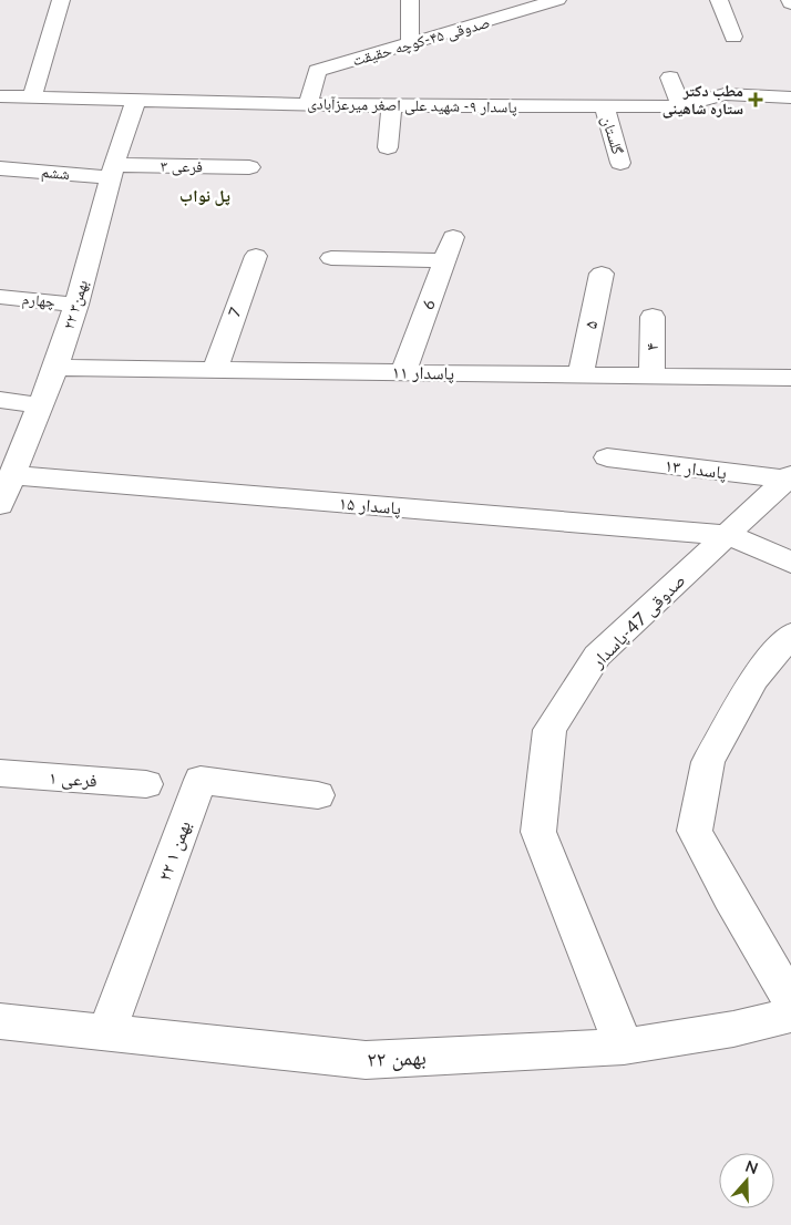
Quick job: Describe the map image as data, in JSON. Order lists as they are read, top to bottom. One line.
{"streets":{"street":["صدوقی ۴۵-کوچه حقیقت","پاسدار ۹- شهید علی اصغر میرعزآبادی","گلستان","فرعی ۳","ششم","چهارم","۲۲ بهمن۳","6","7","۵","۴","پاسدار ۱۱","پاسدار ۱۳","پاسدار ۱۵","صدوقی 47-پاسدار","فرعی ۱","۲۲ بهمن ۱","۲۲ بهمن"]},"crossings":[["صدوقی ۴۵-کوچه حقیقت","پاسدار ۹- شهید علی اصغر میرعزآبادی"],["پاسدار ۹- شهید علی اصغر میرعزآبادی","گلستان"],["پاسدار ۹- شهید علی اصغر میرعزآبادی","۲۲ بهمن۳"],["فرعی ۳","ششم"],["فرعی ۳","۲۲ بهمن۳"],["ششم","۲۲ بهمن۳"],["چهارم","۲۲ بهمن۳"],["۲۲ بهمن۳","پاسدار ۱۱"],["۲۲ بهمن۳","پاسدار ۱۵"],["6","پاسدار ۱۱"],["7","پاسدار ۱۱"],["۵","پاسدار ۱۱"],["۴","پاسدار ۱۱"],["پاسدار ۱۳","صدوقی 47-پاسدار"],["پاسدار ۱۵","صدوقی 47-پاسدار"],["صدوقی 47-پاسدار","۲۲ بهمن"],["۲۲ بهمن ۱","۲۲ بهمن"]],"districts":["پل نواب"],"places":{"health":["مطب دکتر ستاره شاهینی"]},"north":"top"}
